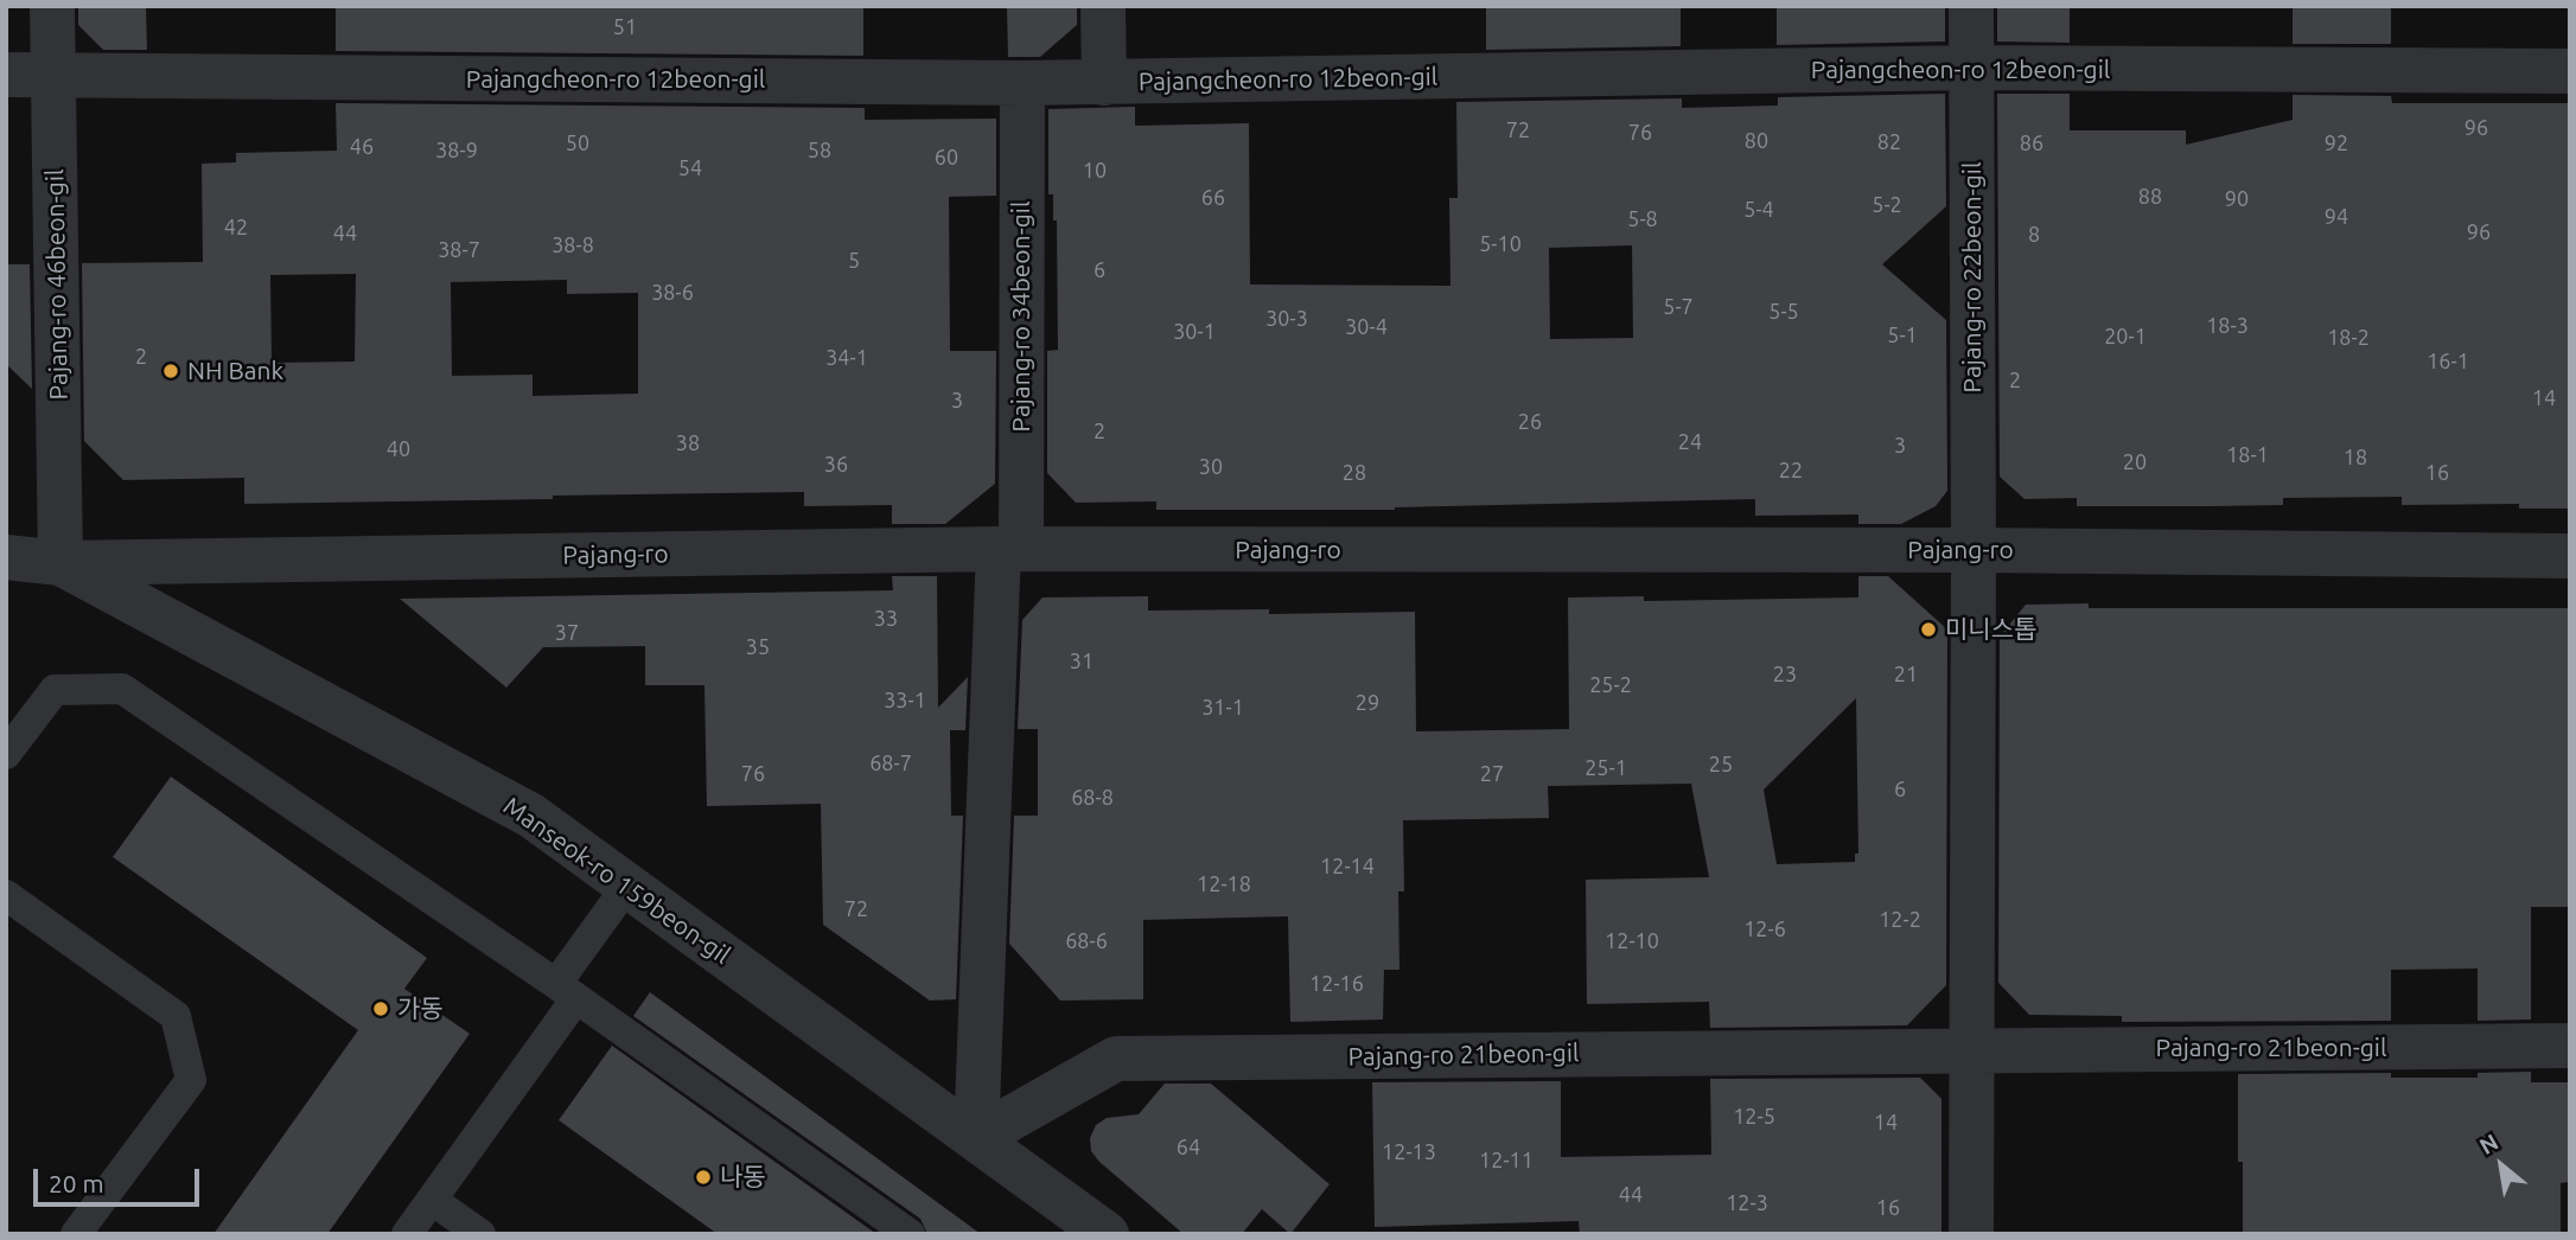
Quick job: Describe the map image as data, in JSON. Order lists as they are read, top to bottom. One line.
{"streets":{"street":["Pajangcheon-ro 12beon-gil","Pajang-ro 22beon-gil","Pajang-ro 46beon-gil","Pajang-ro 34beon-gil","Pajang-ro","Manseok-ro 159beon-gil","Pajang-ro 21beon-gil"]},"crossings":[["Pajangcheon-ro 12beon-gil","Pajang-ro 22beon-gil"],["Pajangcheon-ro 12beon-gil","Pajang-ro 46beon-gil"],["Pajangcheon-ro 12beon-gil","Pajang-ro 34beon-gil"],["Pajang-ro 22beon-gil","Pajang-ro"],["Pajang-ro 46beon-gil","Pajang-ro"],["Pajang-ro 46beon-gil","Manseok-ro 159beon-gil"],["Pajang-ro 34beon-gil","Pajang-ro"],["Pajang-ro","Manseok-ro 159beon-gil"],["Manseok-ro 159beon-gil","Pajang-ro 21beon-gil"]],"places":["NH Bank","미니스톱","가동","나동"],"house_numbers":["51","96","72","76","80","82","50","86","92","46","38-9","58","60","54","10","88","66","90","5-2","5-4","94","5-8","42","96","44","8","5-10","38-8","38-7","5","6","38-6","5-7","5-5","30-3","18-3","30-4","30-1","5-1","20-1","18-2","2","34-1","16-1","2","14","3","26","2","24","38","3","40","18-1","18","20","36","30","22","28","16","33","37","35","31","23","21","25-2","33-1","29","31-1","68-7","25","25-1","76","27","6","68-8","12-14","12-18","72","12-2","12-6","68-6","12-10","12-16","12-5","14","64","12-13","12-11","44","12-3","16"],"scale_bar":"20 m","north":"top left"}
